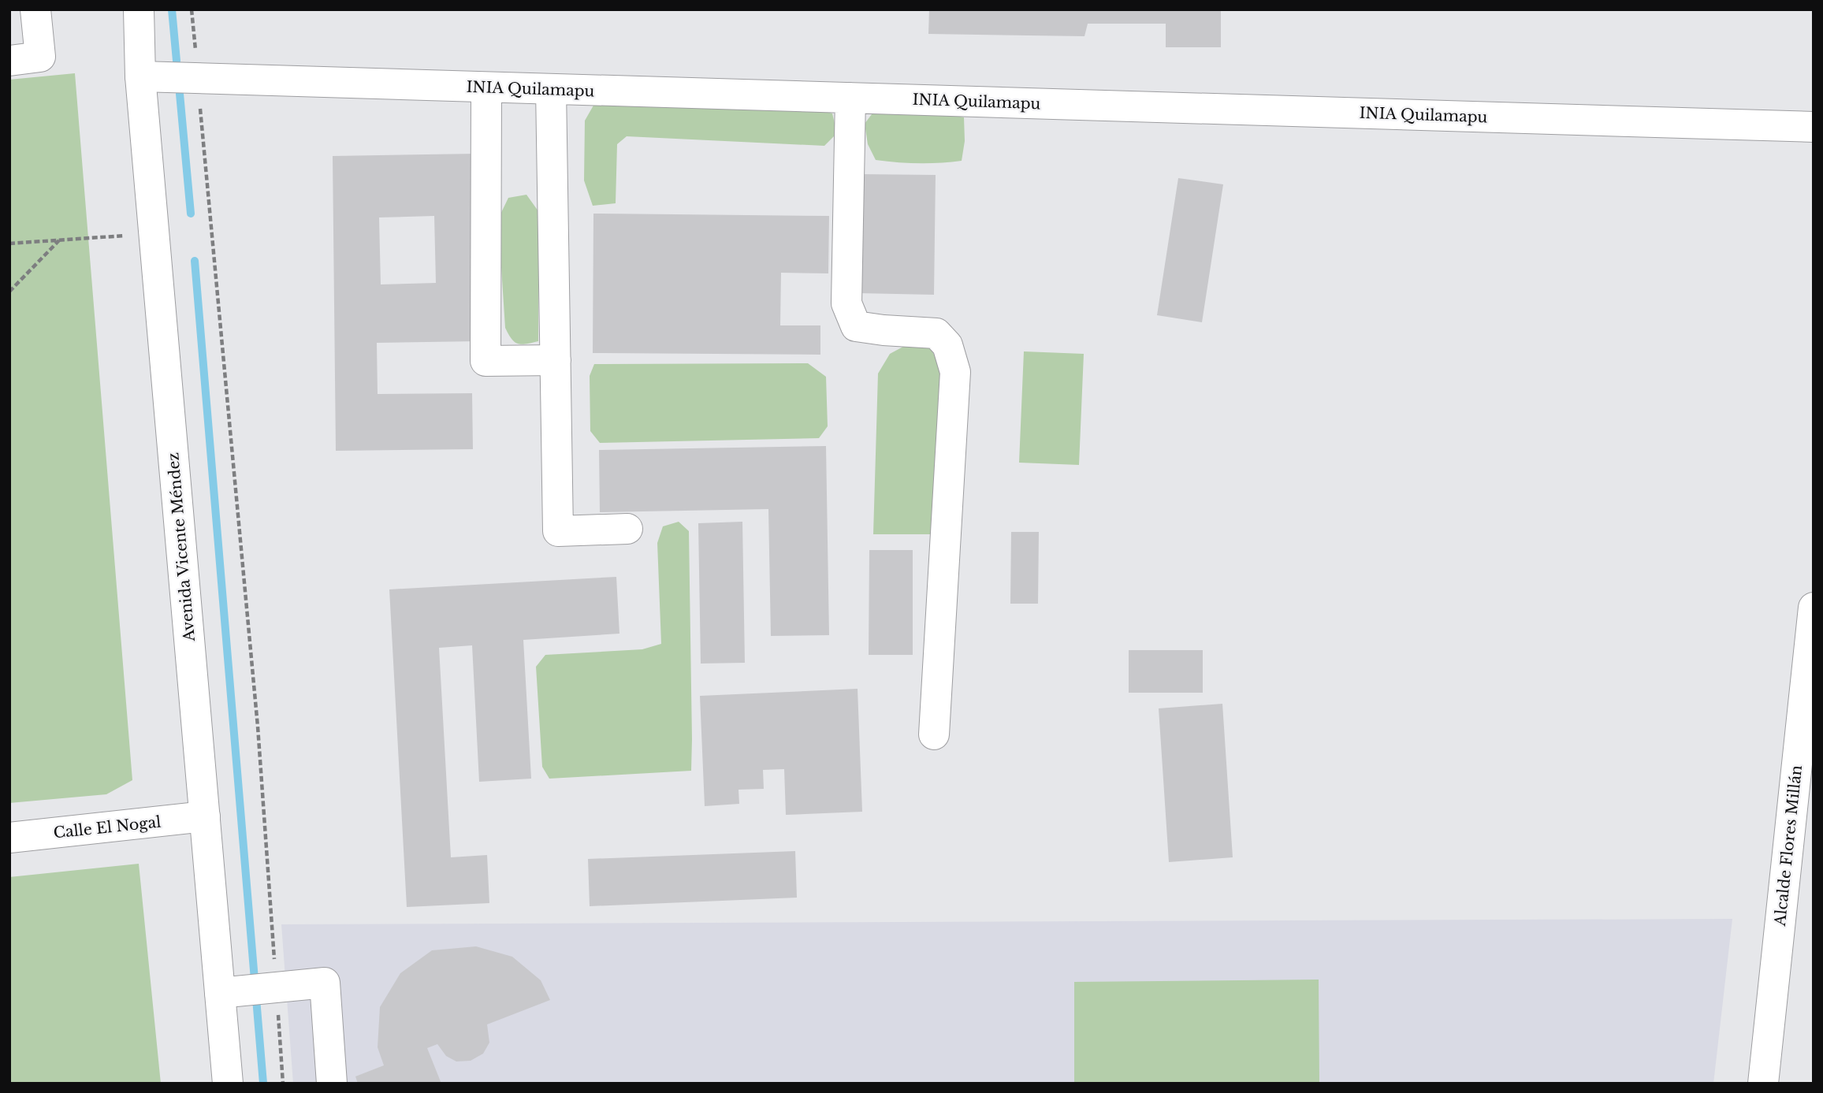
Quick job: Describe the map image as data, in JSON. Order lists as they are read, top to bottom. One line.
{"streets":{"main road":["INIA Quilamapu","Avenida Vicente Méndez","Calle El Nogal","Alcalde Flores Millán"]},"crossings":[["INIA Quilamapu","Avenida Vicente Méndez"],["Avenida Vicente Méndez","Calle El Nogal"]]}
